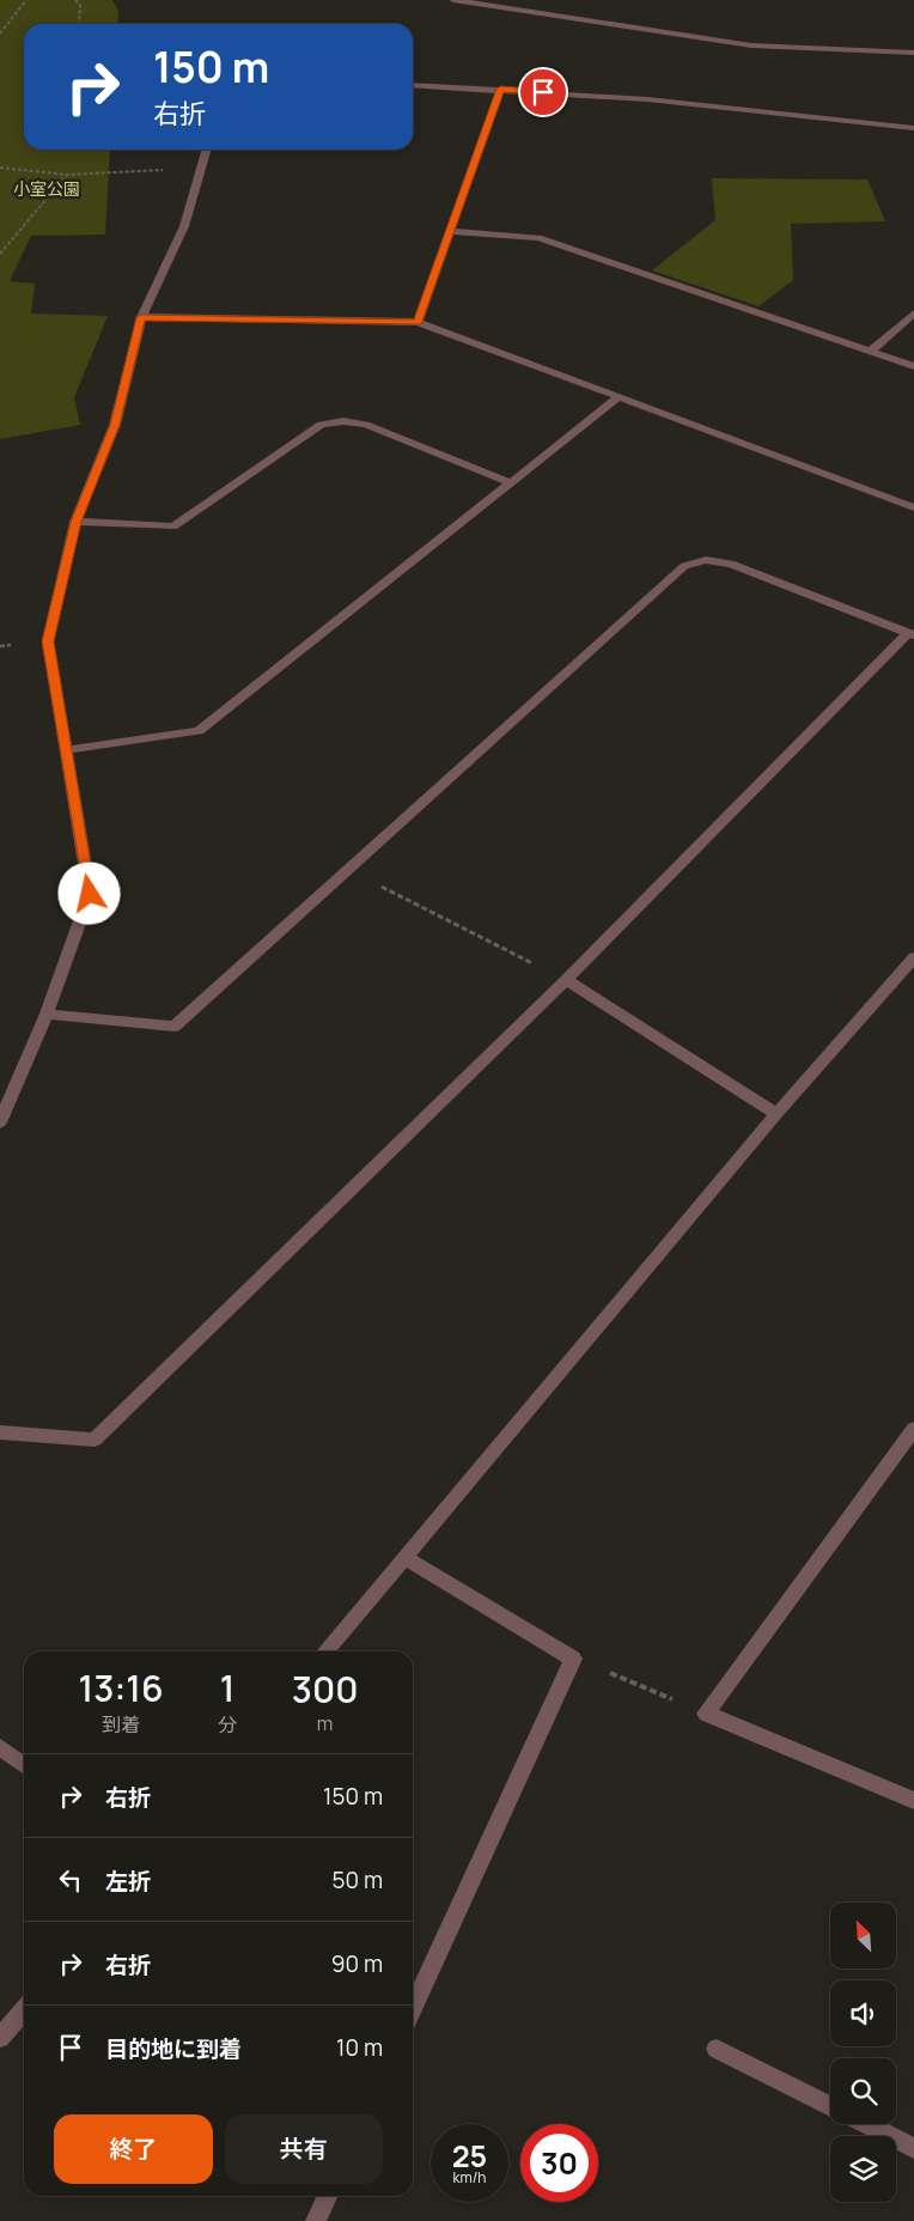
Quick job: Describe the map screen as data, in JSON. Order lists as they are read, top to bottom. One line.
{"parks":["小室公園"],"north":"top left","page":{"turn":["150 m","右折"],"eta":["13:16","到着","1","分","300","m"],"list":[{"name":"右折","value":"150 m"},{"name":"左折","value":"50 m"},{"name":"右折","value":"90 m"},{"name":"目的地に到着","value":"10 m"}],"buttons":["終了","共有"],"speed":"25 km/h","limit":"30"}}
